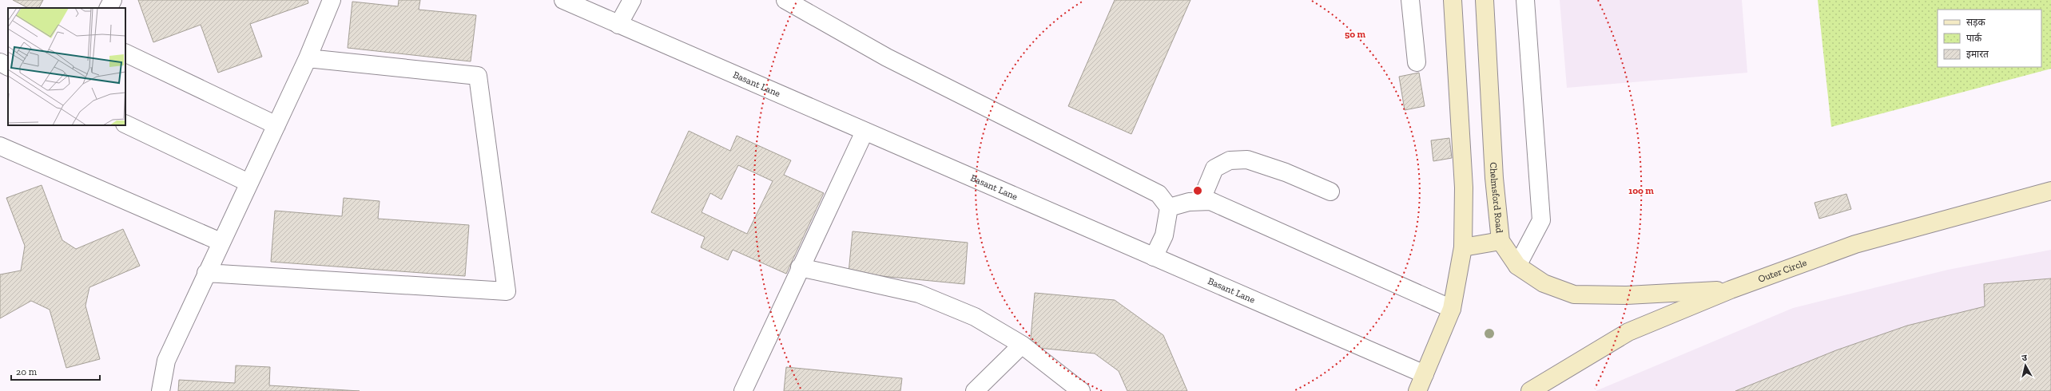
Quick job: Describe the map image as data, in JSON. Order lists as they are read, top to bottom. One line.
{"streets":{"main road":["Chelmsford Road","Outer Circle"],"street":["Basant Lane"]},"crossings":[["Chelmsford Road","Outer Circle"]],"legend":["सड़क","पार्क","इमारत"],"scale_bar":"20 m","north":"top","rings":["50 m","100 m"]}
